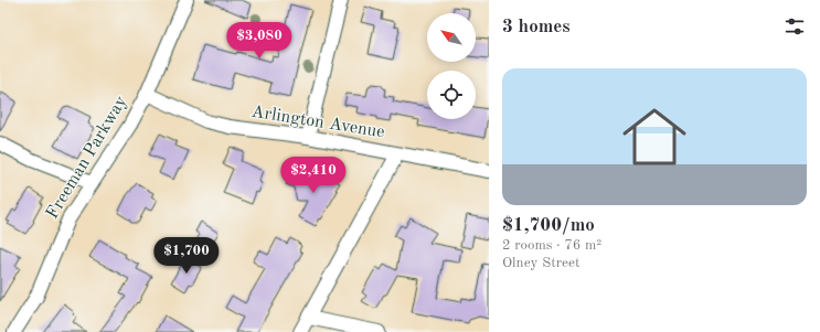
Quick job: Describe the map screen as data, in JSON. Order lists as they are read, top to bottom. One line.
{"streets":{"street":["Arlington Avenue","Freeman Parkway"]},"crossings":[["Arlington Avenue","Freeman Parkway"]],"north":"top left","page":{"heading":"3 homes","price":["$3,080","$2,410","$1,700"],"list":[{"name":"$1,700/mo","note":"2 rooms · 76 m² · Olney Street"}]}}
